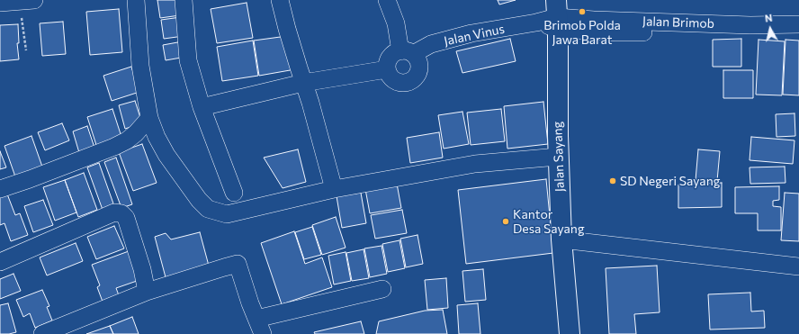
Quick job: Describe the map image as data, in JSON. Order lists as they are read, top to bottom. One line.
{"streets":{"main road":["Jalan Sayang"],"street":["Jalan Brimob","Jalan Vinus"]},"crossings":[["Jalan Brimob","Jalan Vinus"],["Jalan Brimob","Jalan Sayang"],["Jalan Vinus","Jalan Sayang"]],"places":["Brimob Polda Jawa Barat","SD Negeri Sayang","Kantor Desa Sayang"],"north":"top"}
